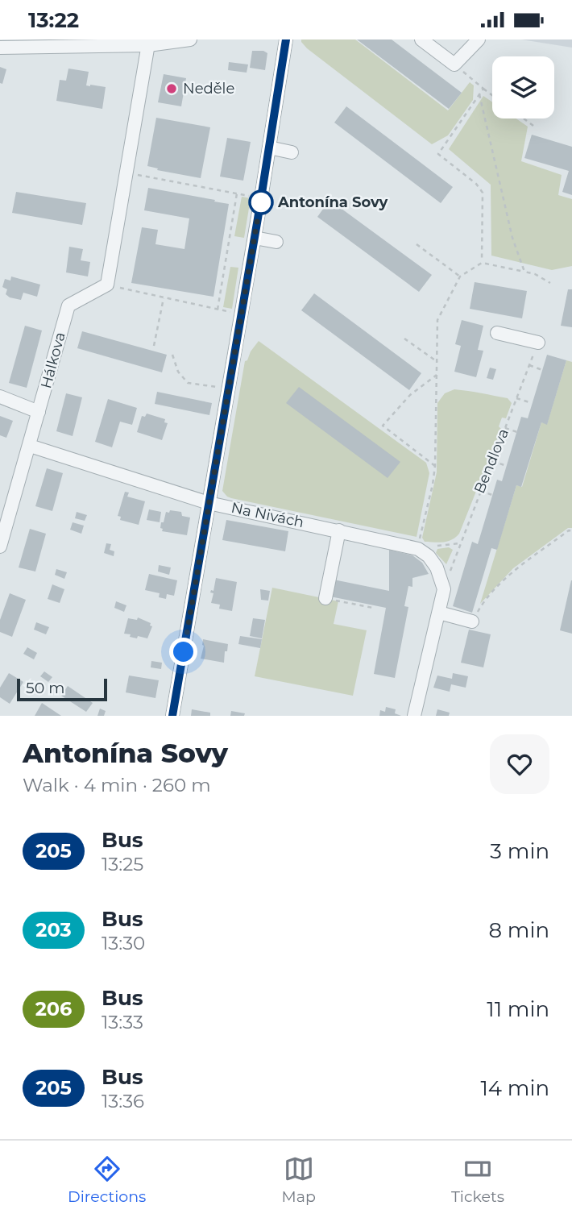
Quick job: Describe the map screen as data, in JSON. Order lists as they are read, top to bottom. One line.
{"streets":{"street":["Hálkova","Na Nivách"],"path":["Bendlova"]},"crossings":[["Hálkova","Na Nivách"]],"places":["Neděle","Antonína Sovy"],"lines":["bus line 205"],"scale_bar":"50 m","page":{"status":"13:22","scale":"50 m","heading":["Antonína Sovy","Walk · 4 min · 260 m"],"list":[{"mark":"205","name":"Bus","note":"13:25","value":"3 min"},{"mark":"203","name":"Bus","note":"13:30","value":"8 min"},{"mark":"206","name":"Bus","note":"13:33","value":"11 min"},{"mark":"205","name":"Bus","note":"13:36","value":"14 min"}],"tabs":["Directions","Map","Tickets"]}}
